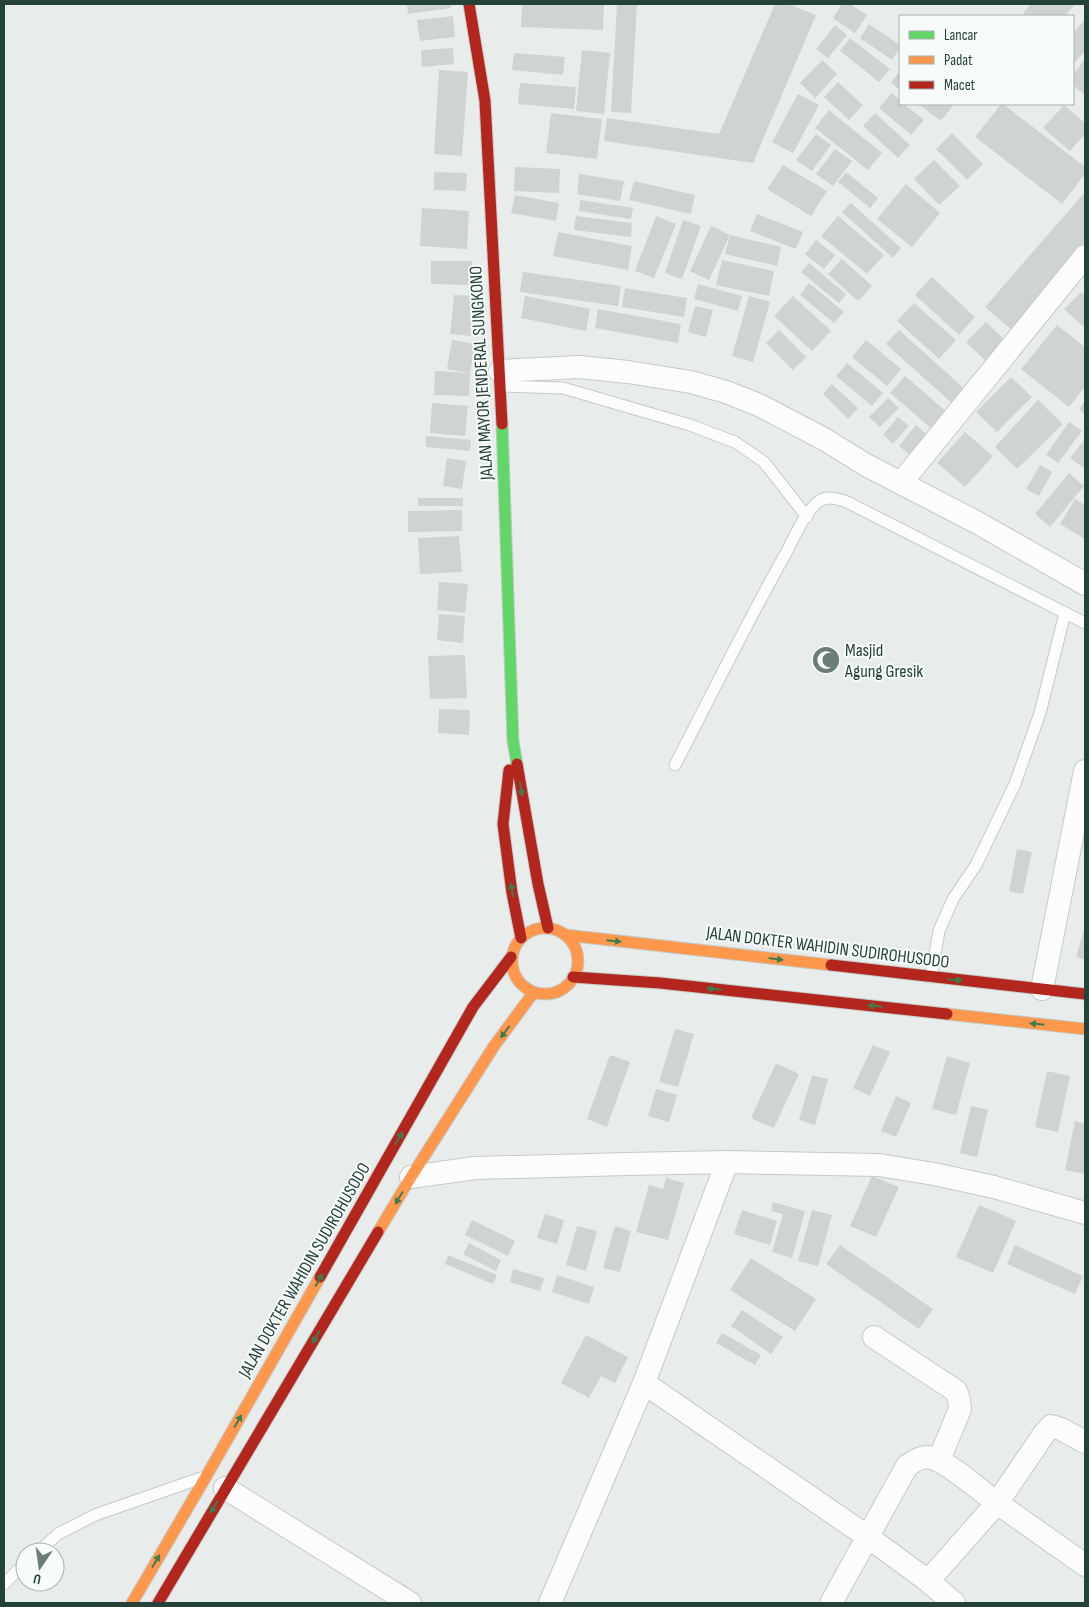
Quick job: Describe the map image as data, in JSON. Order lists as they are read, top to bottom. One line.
{"streets":{"main road":["JALAN MAYOR JENDERAL SUNGKONO","JALAN DOKTER WAHIDIN SUDIROHUSODO"]},"crossings":[["JALAN MAYOR JENDERAL SUNGKONO","JALAN DOKTER WAHIDIN SUDIROHUSODO"]],"places":{"mosque":["Masjid Agung Gresik"]},"legend":["Lancar","Padat","Macet"],"north":"bottom"}
